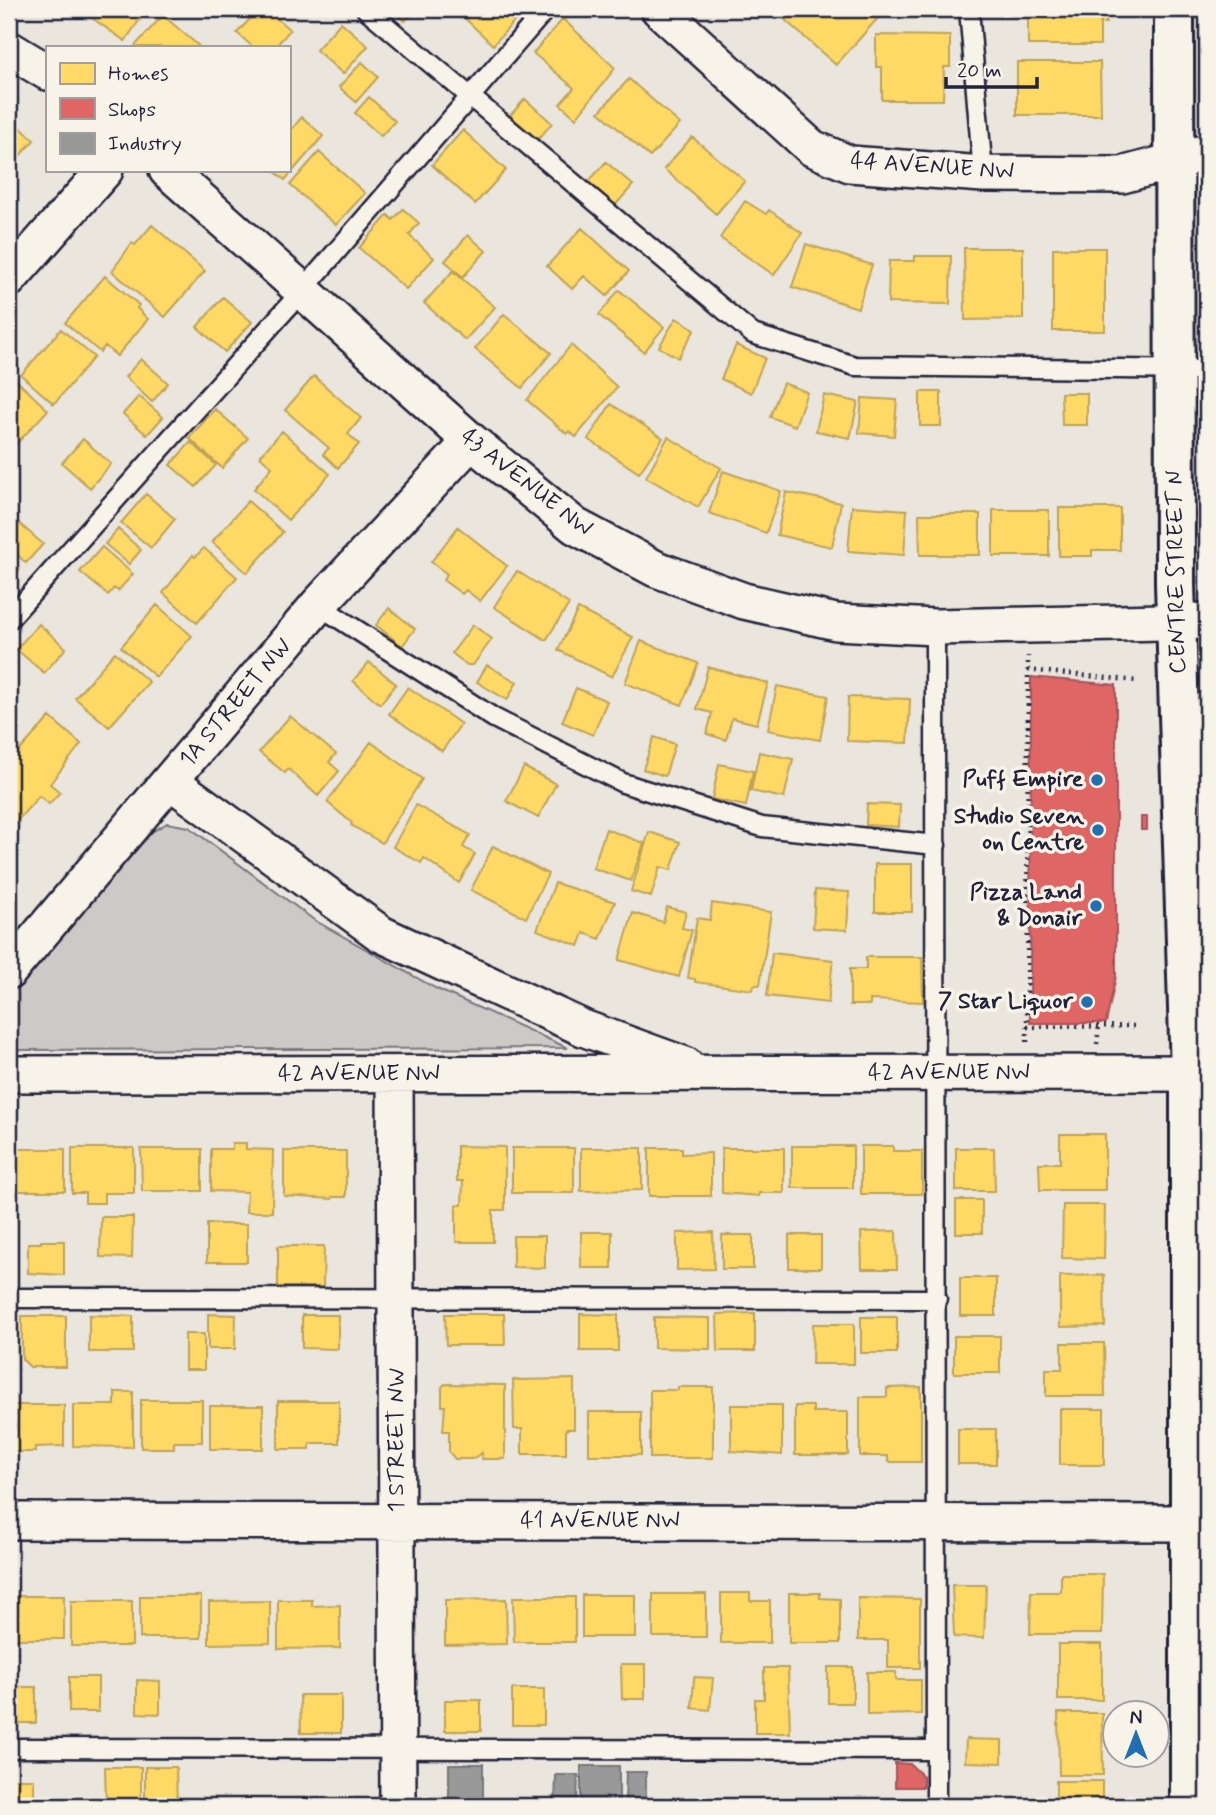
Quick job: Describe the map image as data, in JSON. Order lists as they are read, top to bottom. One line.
{"streets":{"main road":["CENTRE STREET N"],"street":["44 AVENUE NW","43 AVENUE NW","1A STREET NW","42 AVENUE NW","1 STREET NW","41 AVENUE NW"]},"crossings":[["44 AVENUE NW","CENTRE STREET N"],["43 AVENUE NW","CENTRE STREET N"],["43 AVENUE NW","1A STREET NW"],["CENTRE STREET N","42 AVENUE NW"],["CENTRE STREET N","41 AVENUE NW"],["1A STREET NW","42 AVENUE NW"],["42 AVENUE NW","1 STREET NW"],["1 STREET NW","41 AVENUE NW"]],"places":["Puff Empire","Studio Seven on Centre","Pizza Land & Donair","7 Star Liquor"],"legend":["Homes","Shops","Industry"],"scale_bar":"20 m","north":"top"}
